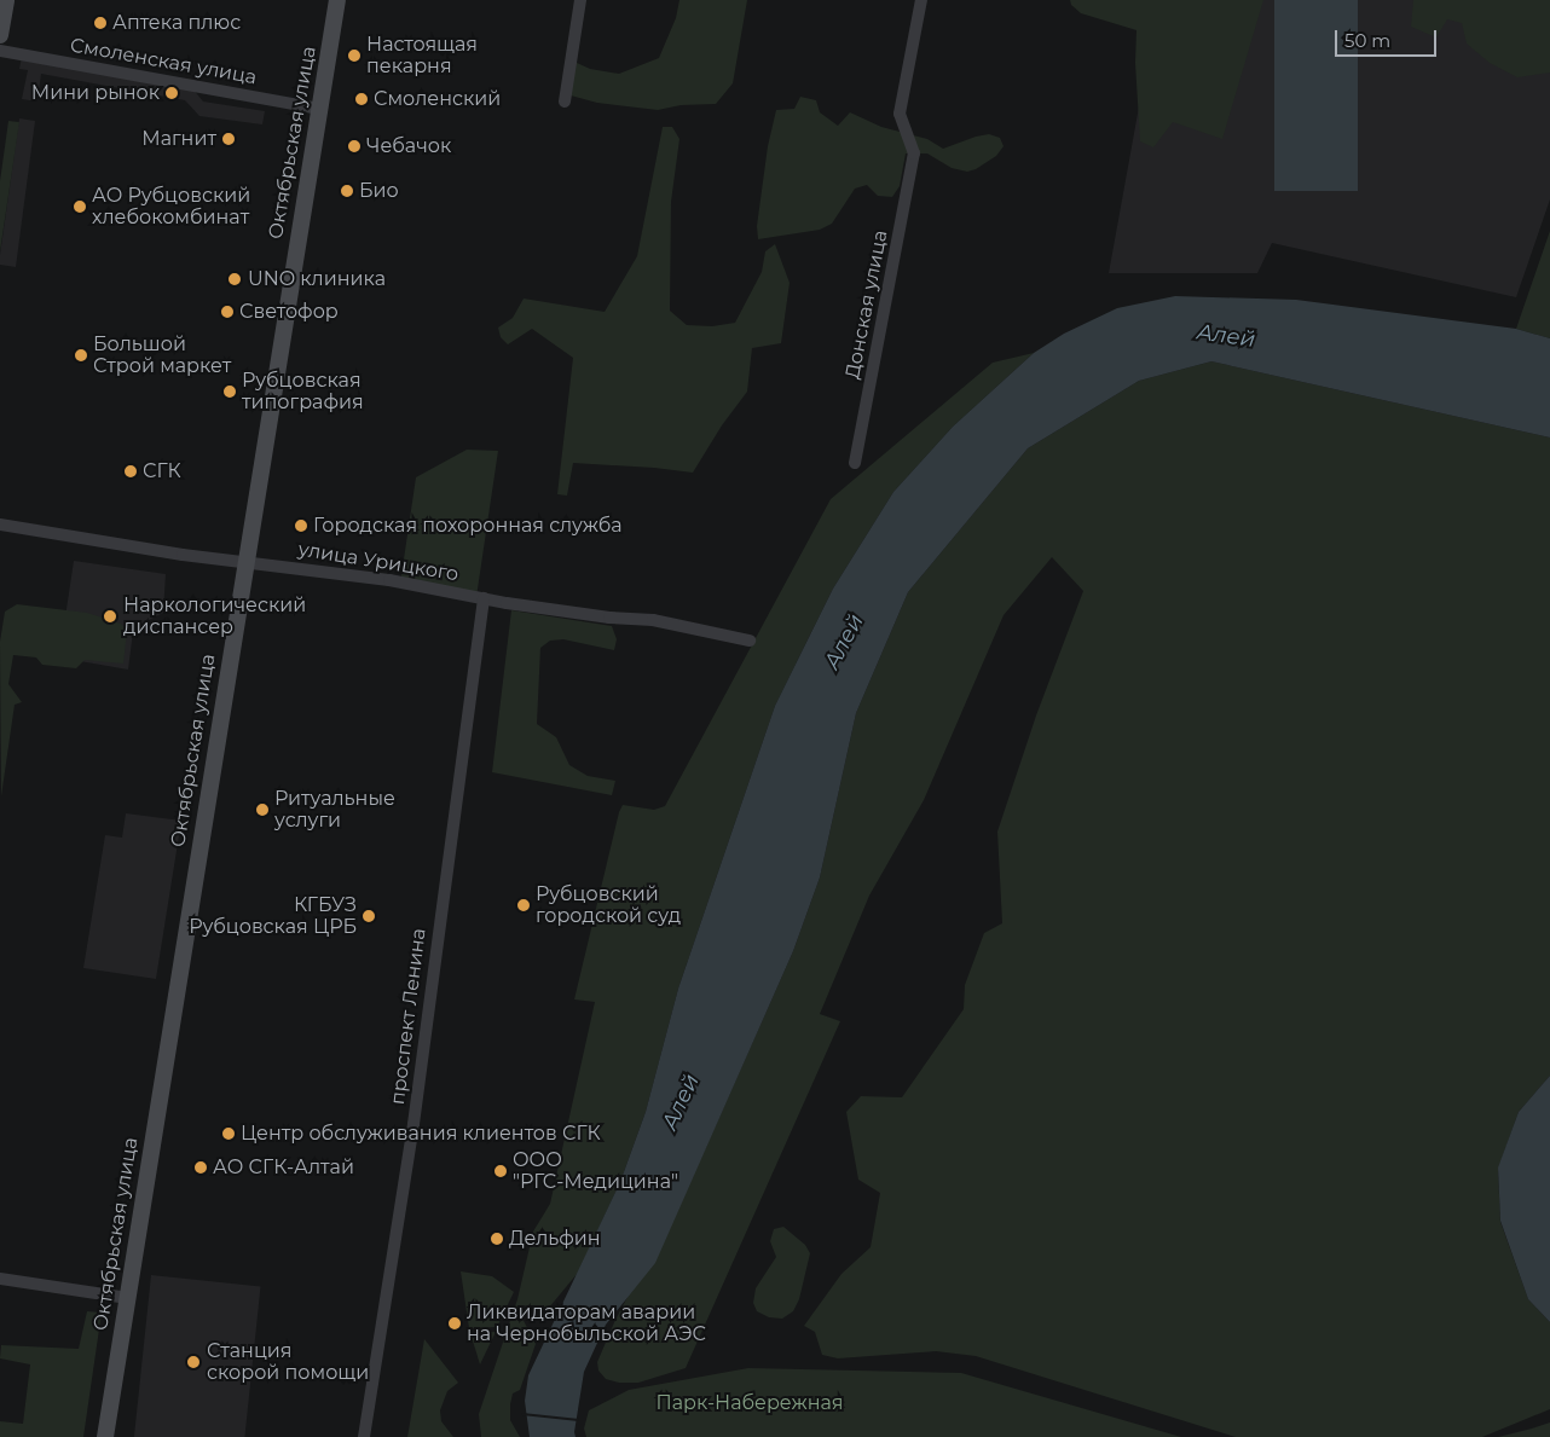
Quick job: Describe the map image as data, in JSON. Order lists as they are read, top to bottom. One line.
{"streets":{"main road":["Октябрьская улица"],"street":["Смоленская улица","Донская улица","улица Урицкого","проспект Ленина"]},"crossings":[["Смоленская улица","Октябрьская улица"],["Октябрьская улица","улица Урицкого"],["улица Урицкого","проспект Ленина"]],"water":["Алей"],"parks":["Парк-Набережная"],"places":["Аптека плюс","Настоящая пекарня","Мини рынок","Смоленский","Магнит","Чебачок","Био","АО Рубцовский хлебокомбинат","UNO клиника","Светофор","Большой Строй маркет","Рубцовская типография","СГК","Городская похоронная служба","Наркологический диспансер","Ритуальные услуги","Рубцовский городской суд","КГБУЗ Рубцовская ЦРБ","Центр обслуживания клиентов СГК","АО СГК-Алтай","ООО \"РГС-Медицина\"","Дельфин","Ликвидаторам аварии на Чернобыльской АЭС","Станция скорой помощи"],"scale_bar":"50 m"}
